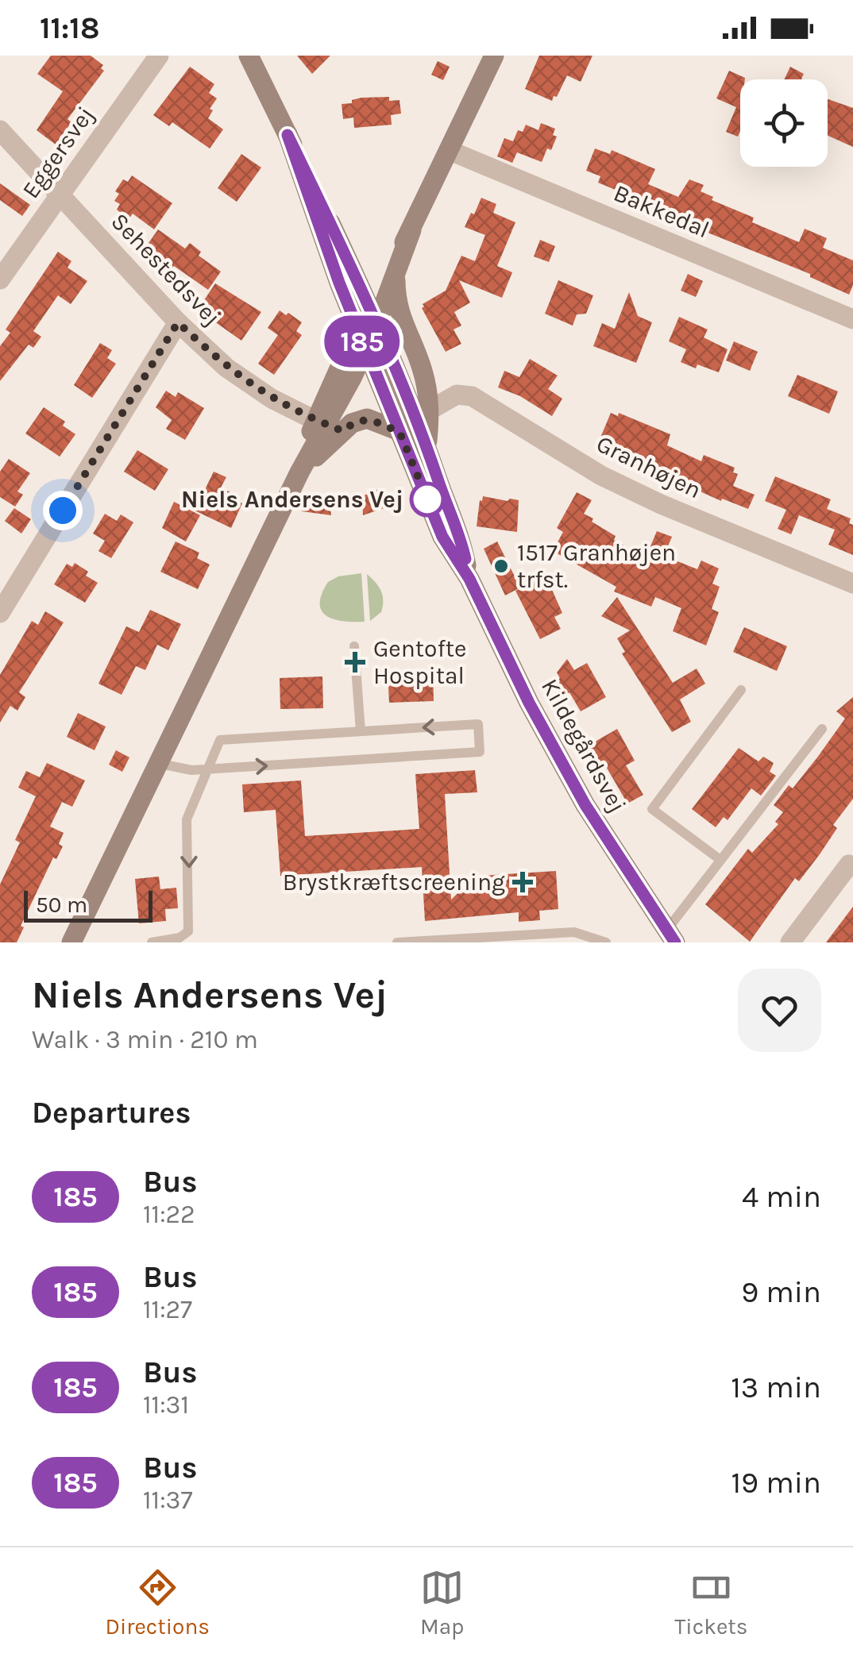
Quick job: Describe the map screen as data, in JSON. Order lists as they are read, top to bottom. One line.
{"streets":{"street":["Eggersvej","Bakkedal","Sehestedsvej","Granhøjen","Kildegårdsvej"]},"crossings":[["Eggersvej","Sehestedsvej"],["Granhøjen","Kildegårdsvej"]],"places":{"other":["Niels Andersens Vej","1517 Granhøjen trfst."],"health":["Gentofte Hospital","Brystkræftscreening"]},"lines":["bus line 185"],"scale_bar":"50 m","page":{"status":"11:18","on_map":"185","scale":"50 m","heading":[["Niels Andersens Vej","Walk · 3 min · 210 m"],"Departures"],"list":[{"mark":"185","name":"Bus","note":"11:22","value":"4 min"},{"mark":"185","name":"Bus","note":"11:27","value":"9 min"},{"mark":"185","name":"Bus","note":"11:31","value":"13 min"},{"mark":"185","name":"Bus","note":"11:37","value":"19 min"}],"tabs":["Directions","Map","Tickets"]}}
